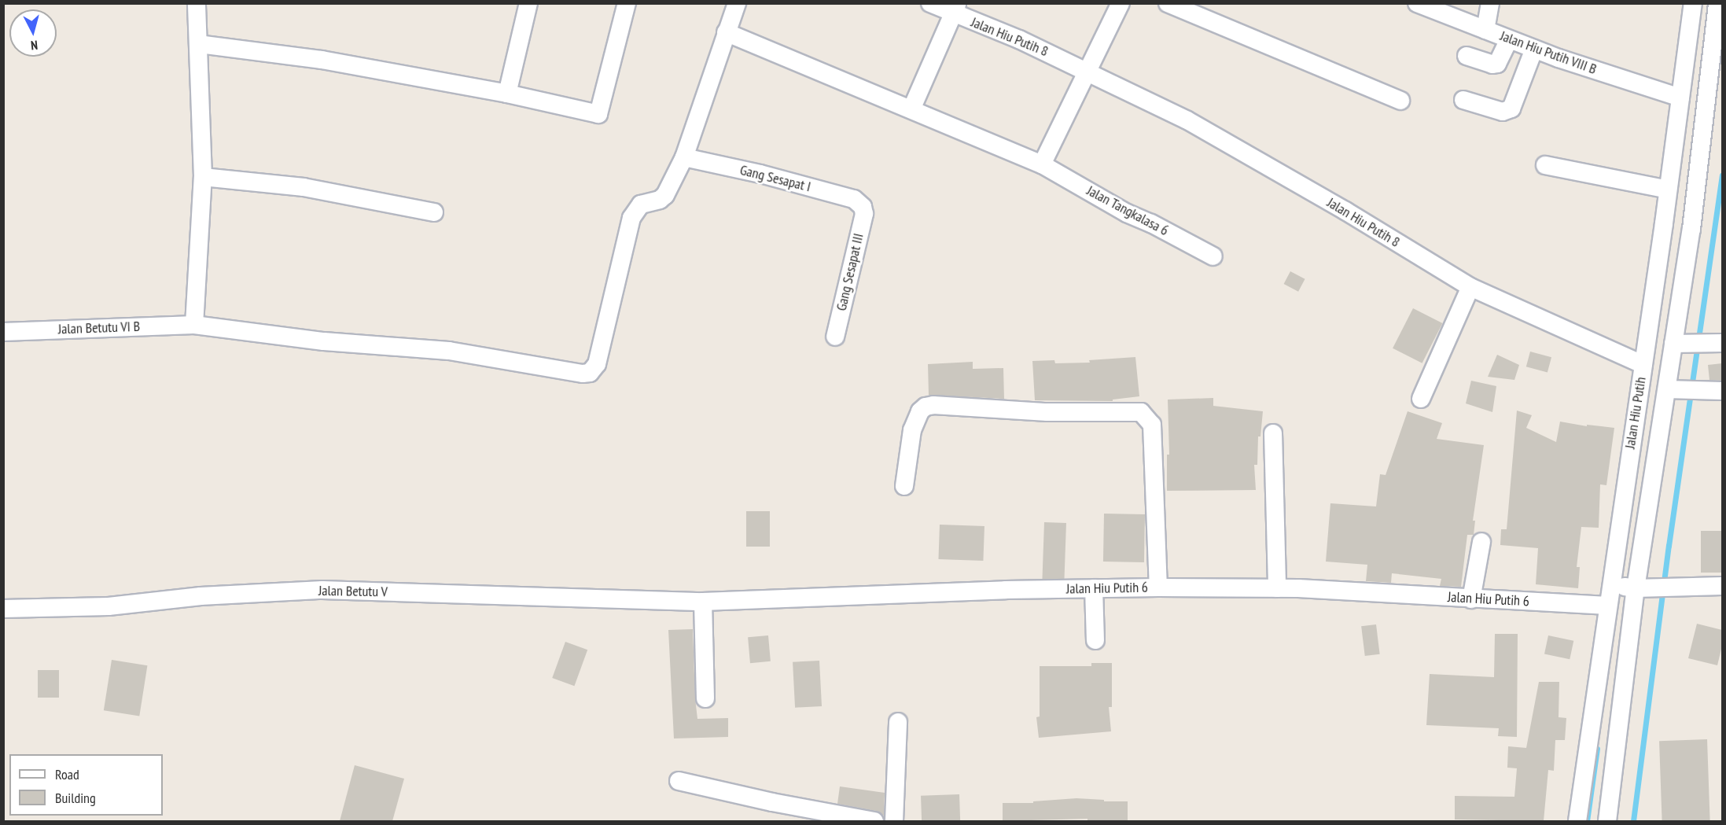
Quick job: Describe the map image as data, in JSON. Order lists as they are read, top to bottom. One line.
{"streets":{"street":["Jalan Hiu Putih 8","Jalan Hiu Putih VIII B","Gang Sesapat I","Jalan Tangkalasa 6","Gang Sesapat III","Jalan Betutu VI B","Jalan Hiu Putih","Jalan Hiu Putih 6","Jalan Betutu V"]},"crossings":[["Jalan Hiu Putih 8","Jalan Hiu Putih"],["Jalan Hiu Putih VIII B","Jalan Hiu Putih"],["Gang Sesapat I","Gang Sesapat III"],["Gang Sesapat I","Jalan Betutu VI B"],["Jalan Hiu Putih","Jalan Hiu Putih 6"],["Jalan Hiu Putih 6","Jalan Betutu V"]],"legend":["Road","Building"],"north":"bottom"}
